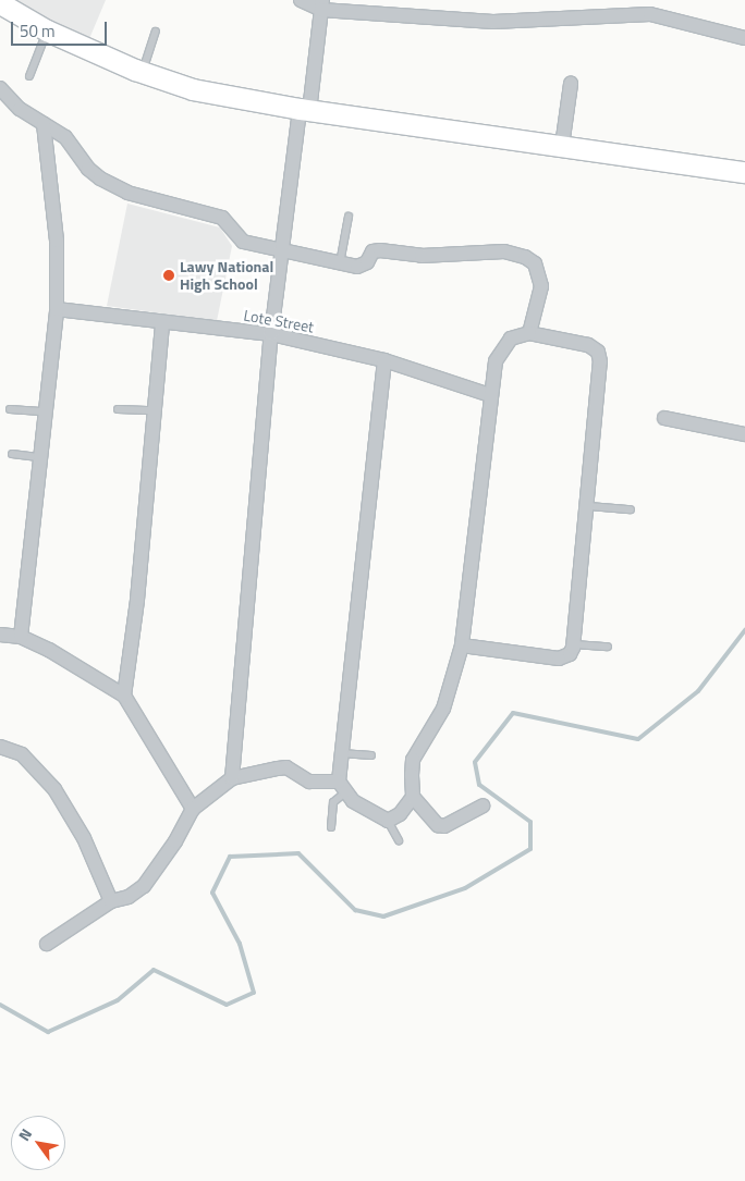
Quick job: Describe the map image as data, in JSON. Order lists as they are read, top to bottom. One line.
{"streets":{"street":["Lote Street"]},"places":["Lawy National High School"],"scale_bar":"50 m","north":"top left"}
